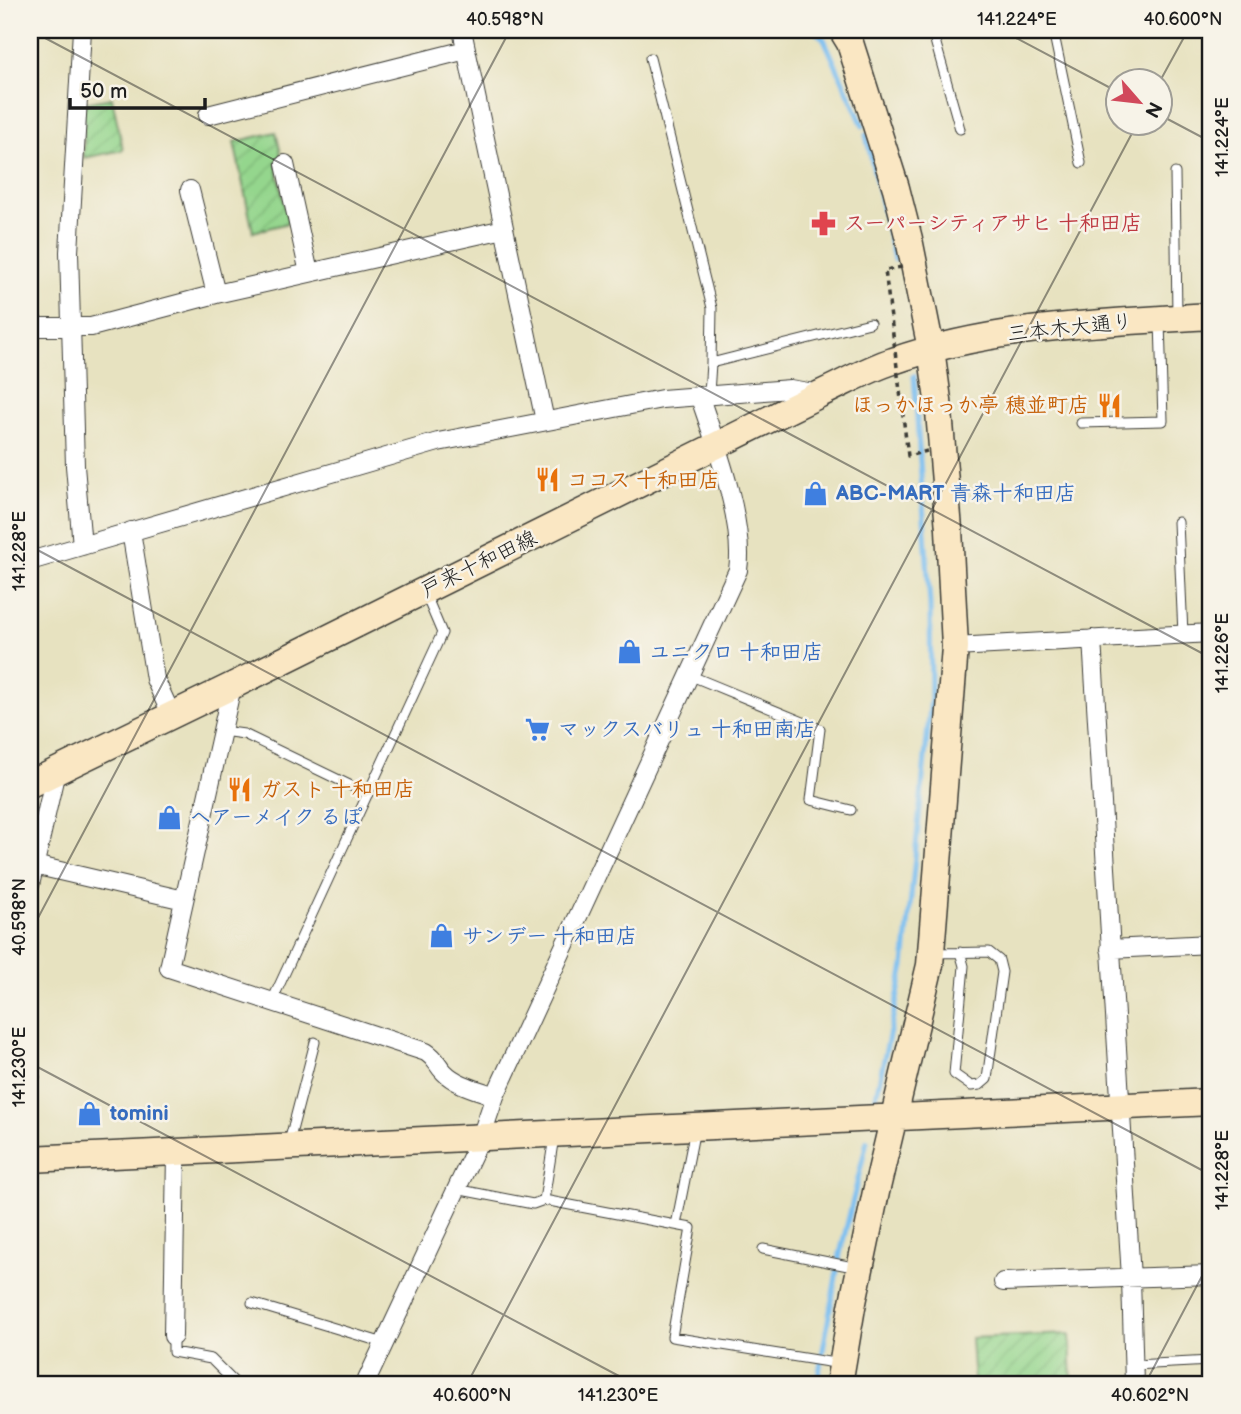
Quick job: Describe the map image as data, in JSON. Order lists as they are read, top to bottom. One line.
{"streets":{"street":["三本木大通り","戸来十和田線"]},"crossings":[["三本木大通り","戸来十和田線"]],"places":{"pharmacy":["スーパーシティアサヒ 十和田店"],"restaurant":["ほっかほっか亭 穂並町店","ココス 十和田店","ガスト 十和田店"],"shop":["ABC-MART 青森十和田店","ユニクロ 十和田店","ヘアーメイク るぽ","サンデー 十和田店","tomini"],"supermarket":["マックスバリュ 十和田南店"]},"scale_bar":"50 m","north":"bottom right","coordinates":["40.598°N","141.224°E","40.600°N","141.228°E","141.226°E","141.230°E","40.602°N"]}
